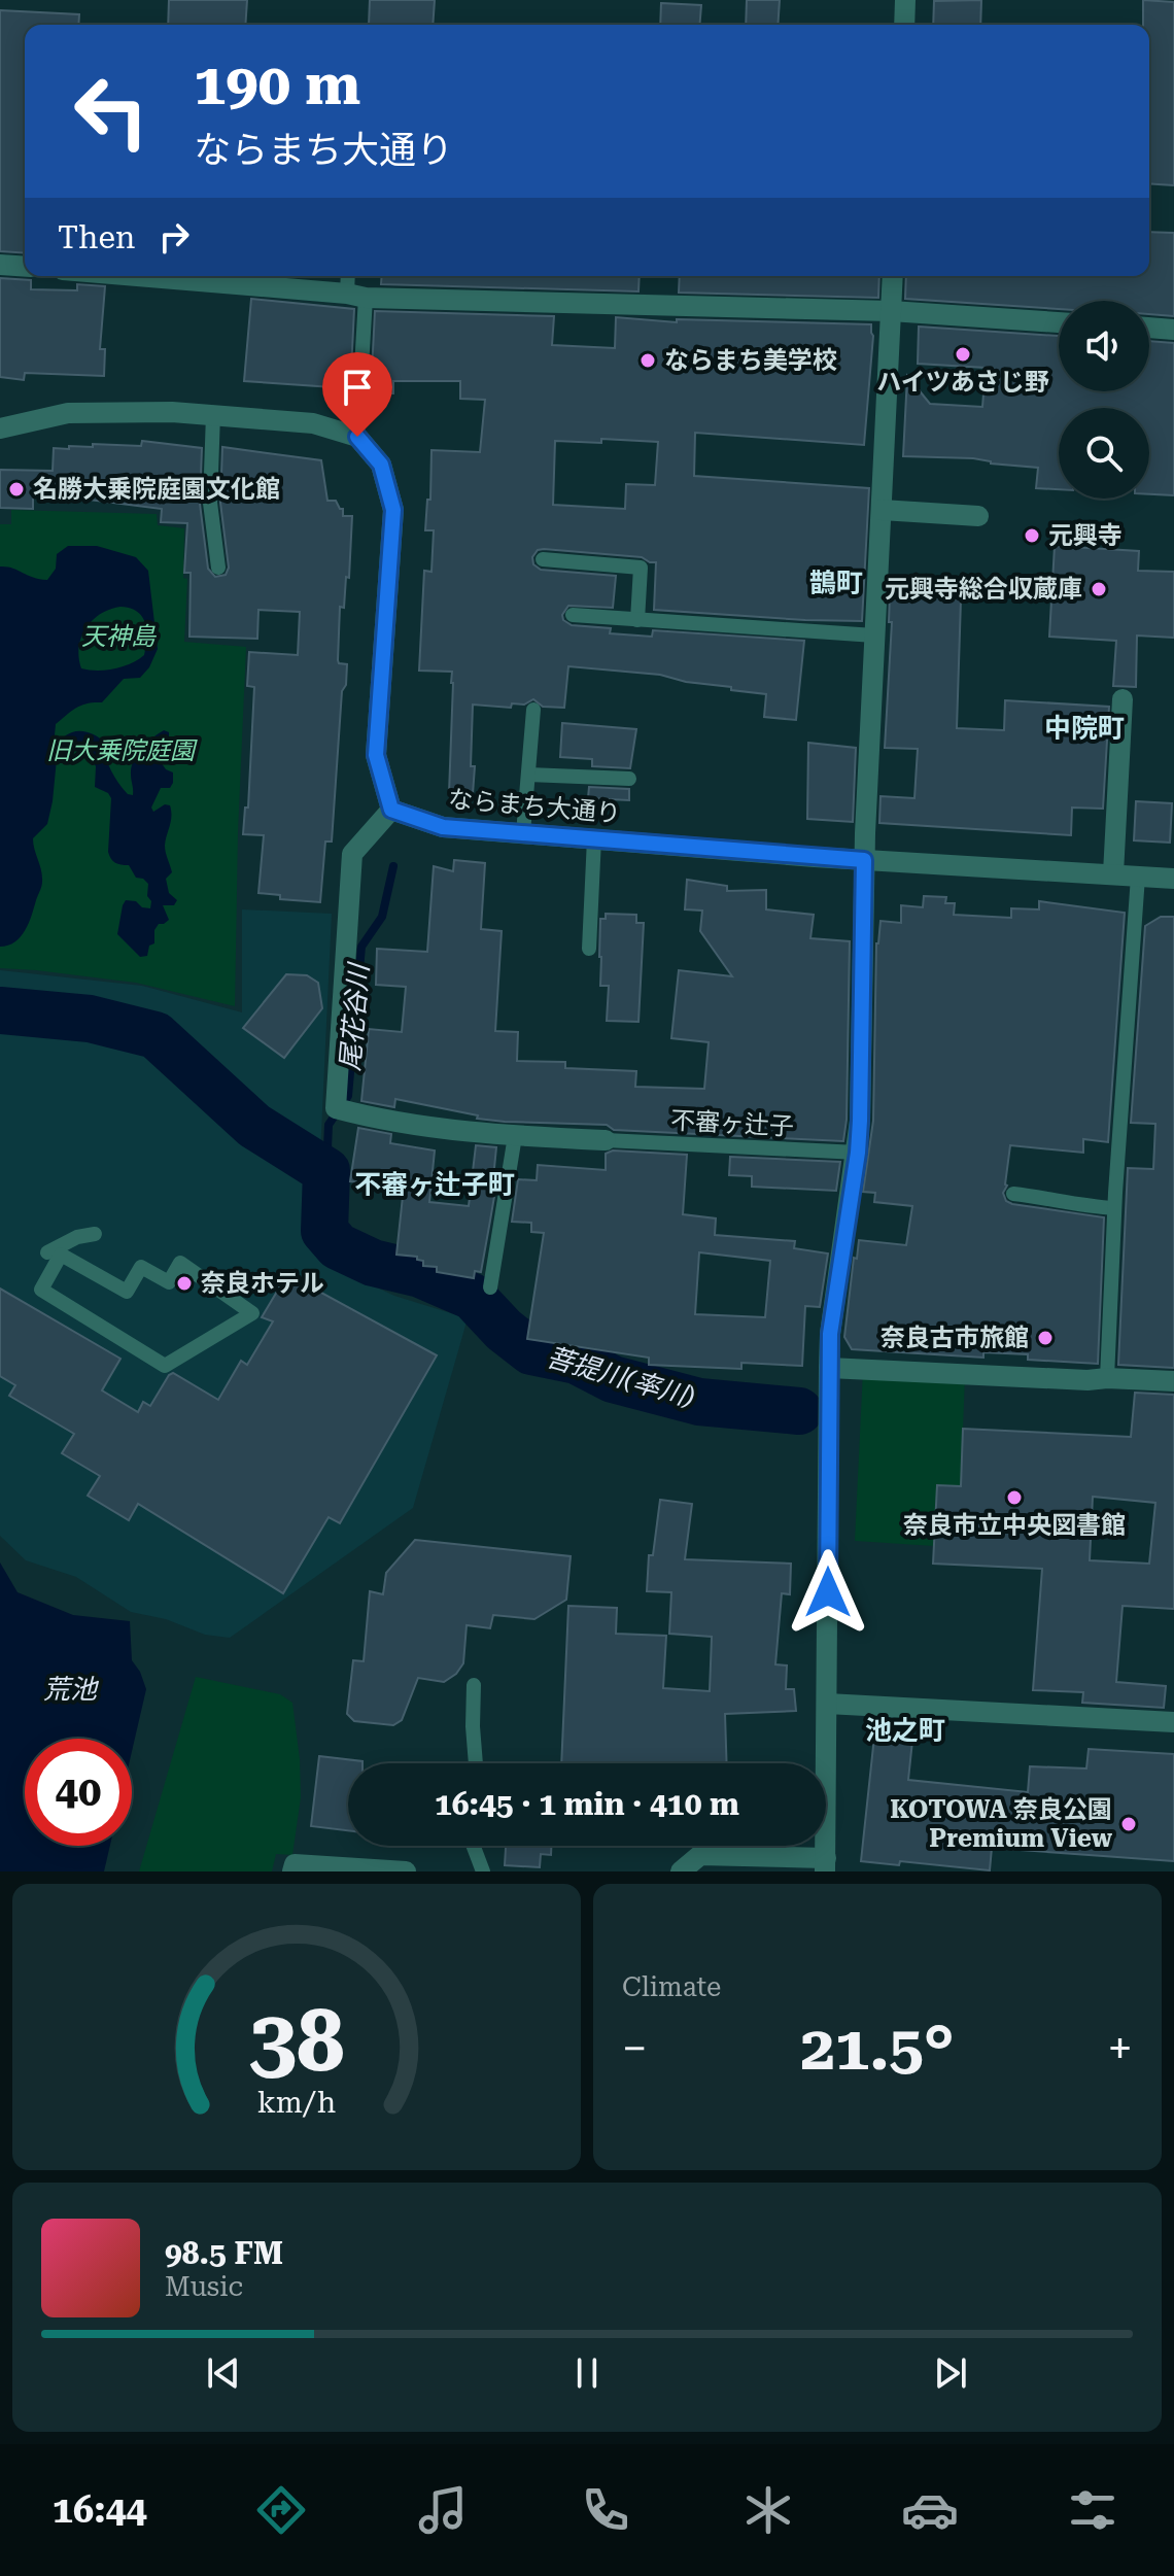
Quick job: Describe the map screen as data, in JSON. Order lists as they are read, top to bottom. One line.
{"streets":{"street":["ならまち大通り"],"lane":["不審ヶ辻子"]},"districts":["鵲町","中院町","不審ヶ辻子町","池之町"],"water":["尾花谷川","菩提川(率川)","荒池"],"parks":["天神島","旧大乗院庭園"],"places":["ハイツあさじ野","ならまち美学校","名勝大乗院庭園文化館","元興寺","元興寺総合収蔵庫","奈良ホテル","奈良古市旅館","奈良市立中央図書館","KOTOWA 奈良公園 Premium View"],"page":{"turn":["190 m","ならまち大通り"],"then":"Then","limit":"40","trip":"16:45 · 1 min · 410 m","tile":"Climate","heat":["−","21.5°","+"],"song":["98.5 FM","Music"],"tabs":"16:44","gauge":["38","km/h"]}}
